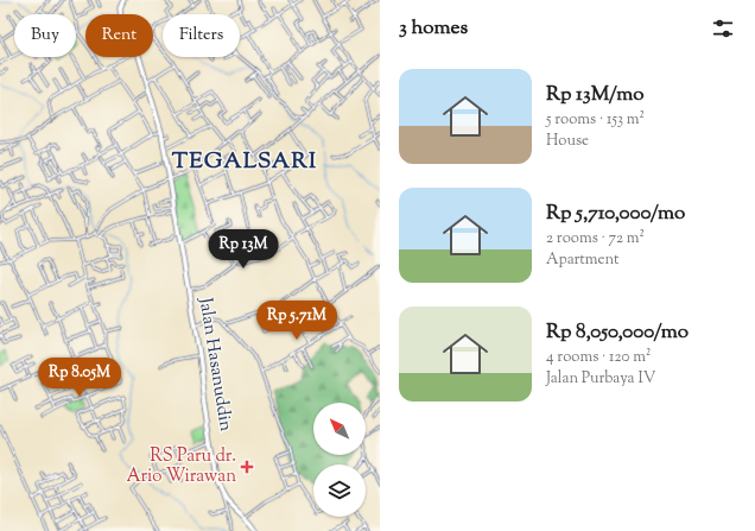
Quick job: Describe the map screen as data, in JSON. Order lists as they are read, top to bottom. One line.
{"streets":{"main road":["Jalan Hasanuddin"]},"districts":["TEGALSARI"],"places":{"health":["RS Paru dr. Ario Wirawan"]},"north":"top left","page":{"heading":"3 homes","chip":["Buy","Rent","Filters"],"list":[{"name":"Rp 13M/mo","note":"5 rooms · 153 m² · House"},{"name":"Rp 5,710,000/mo","note":"2 rooms · 72 m² · Apartment"},{"name":"Rp 8,050,000/mo","note":"4 rooms · 120 m² · Jalan Purbaya IV"}],"price":["Rp 13M","Rp 5.71M","Rp 8.05M"]}}
